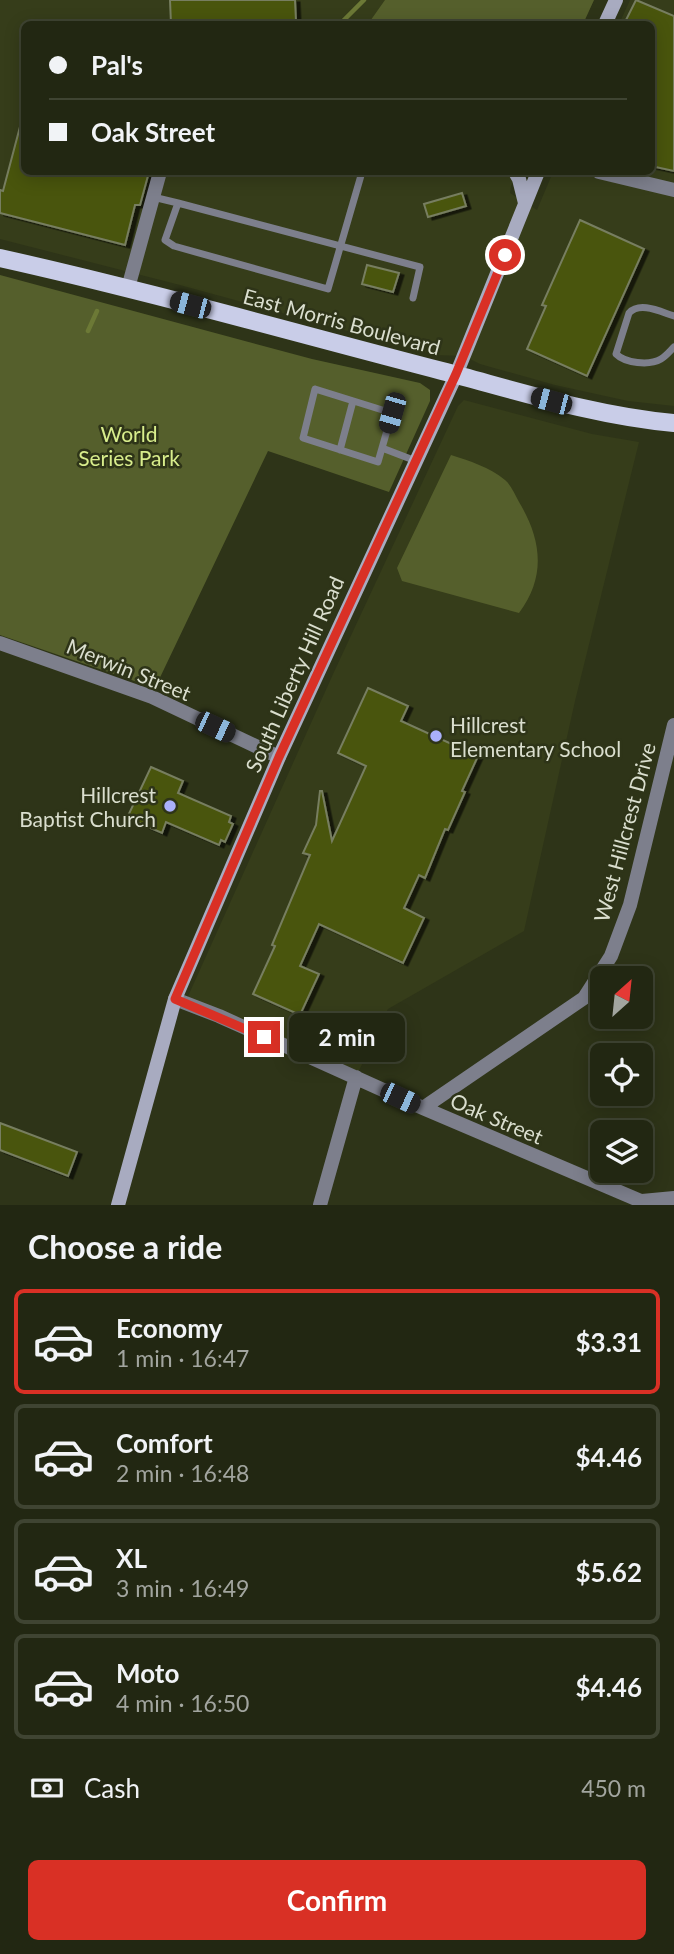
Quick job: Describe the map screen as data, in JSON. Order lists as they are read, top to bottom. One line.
{"streets":{"main road":["East Morris Boulevard"],"street":["Merwin Street","South Liberty Hill Road","West Hillcrest Drive","Oak Street"]},"crossings":[["East Morris Boulevard","South Liberty Hill Road"],["Merwin Street","South Liberty Hill Road"],["South Liberty Hill Road","Oak Street"],["West Hillcrest Drive","Oak Street"]],"parks":["World Series Park"],"places":["Hillcrest Elementary School","Hillcrest Baptist Church"],"north":"top right","page":{"banner":["Pal's","Oak Street"],"bubble":"2 min","heading":"Choose a ride","list":[{"name":"Economy","note":"1 min · 16:47","value":"$3.31"},{"name":"Comfort","note":"2 min · 16:48","value":"$4.46"},{"name":"XL","note":"3 min · 16:49","value":"$5.62"},{"name":"Moto","note":"4 min · 16:50","value":"$4.46"}],"pay":["Cash","450 m"],"buttons":"Confirm"}}
